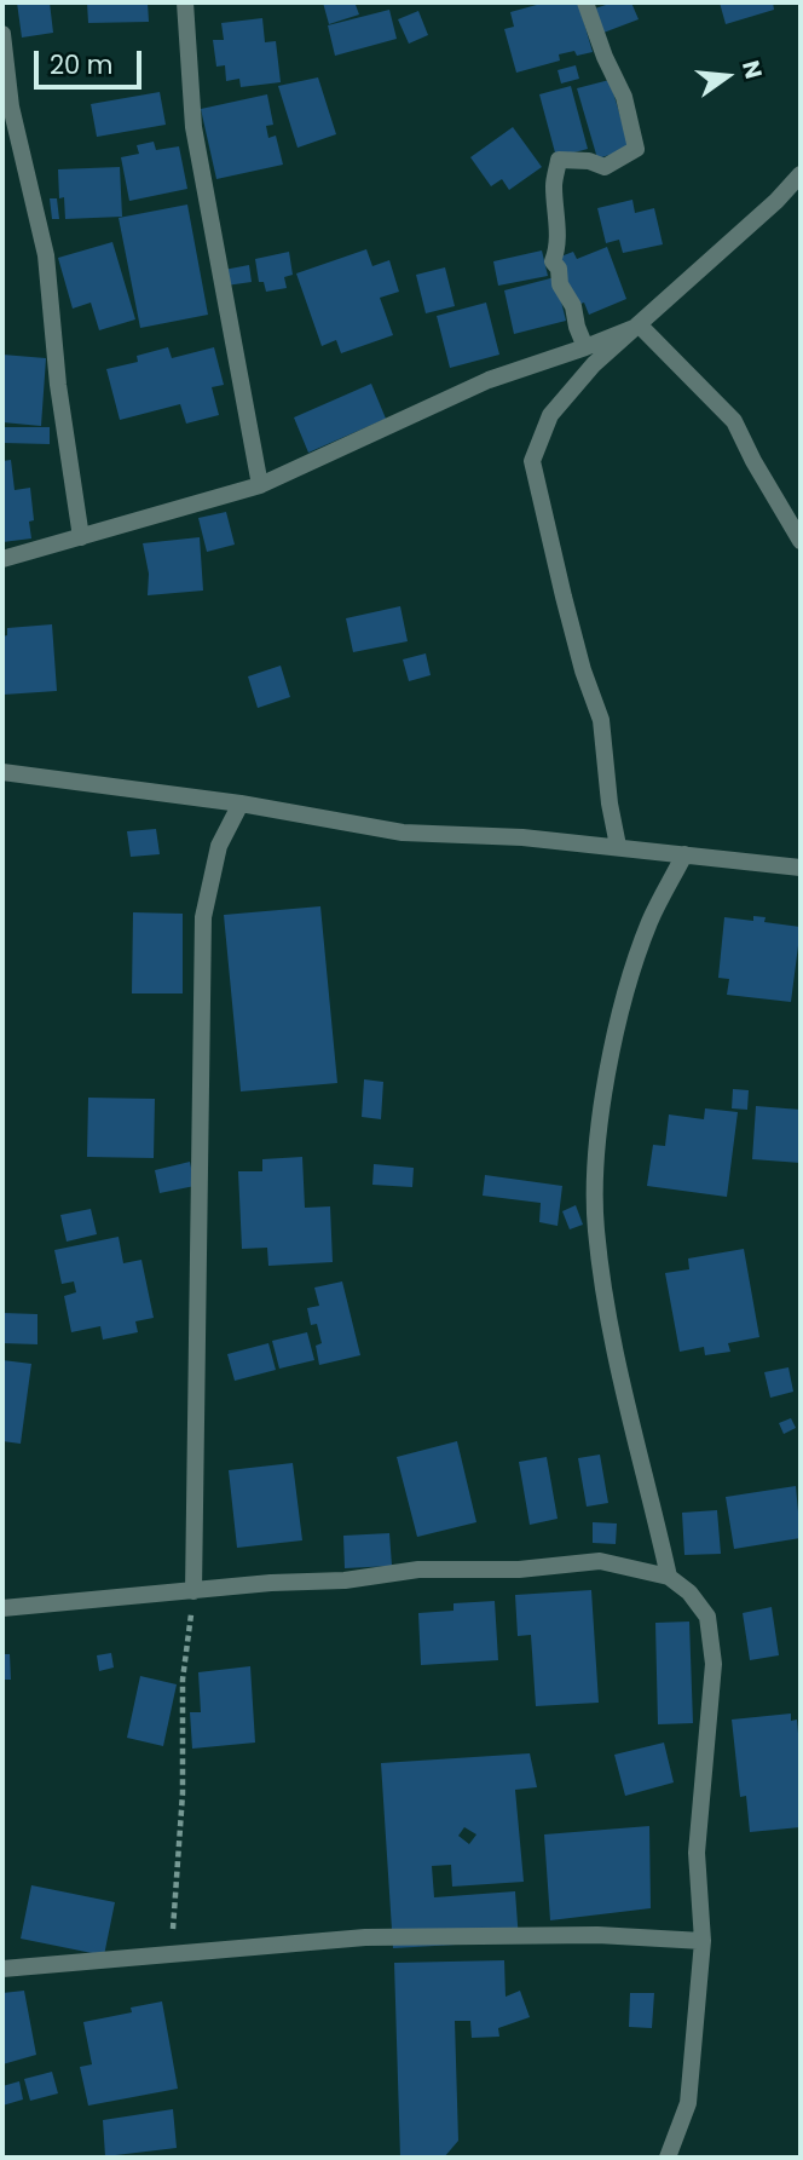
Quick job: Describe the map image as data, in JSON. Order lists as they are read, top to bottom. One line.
{"scale_bar":"20 m","north":"right"}
